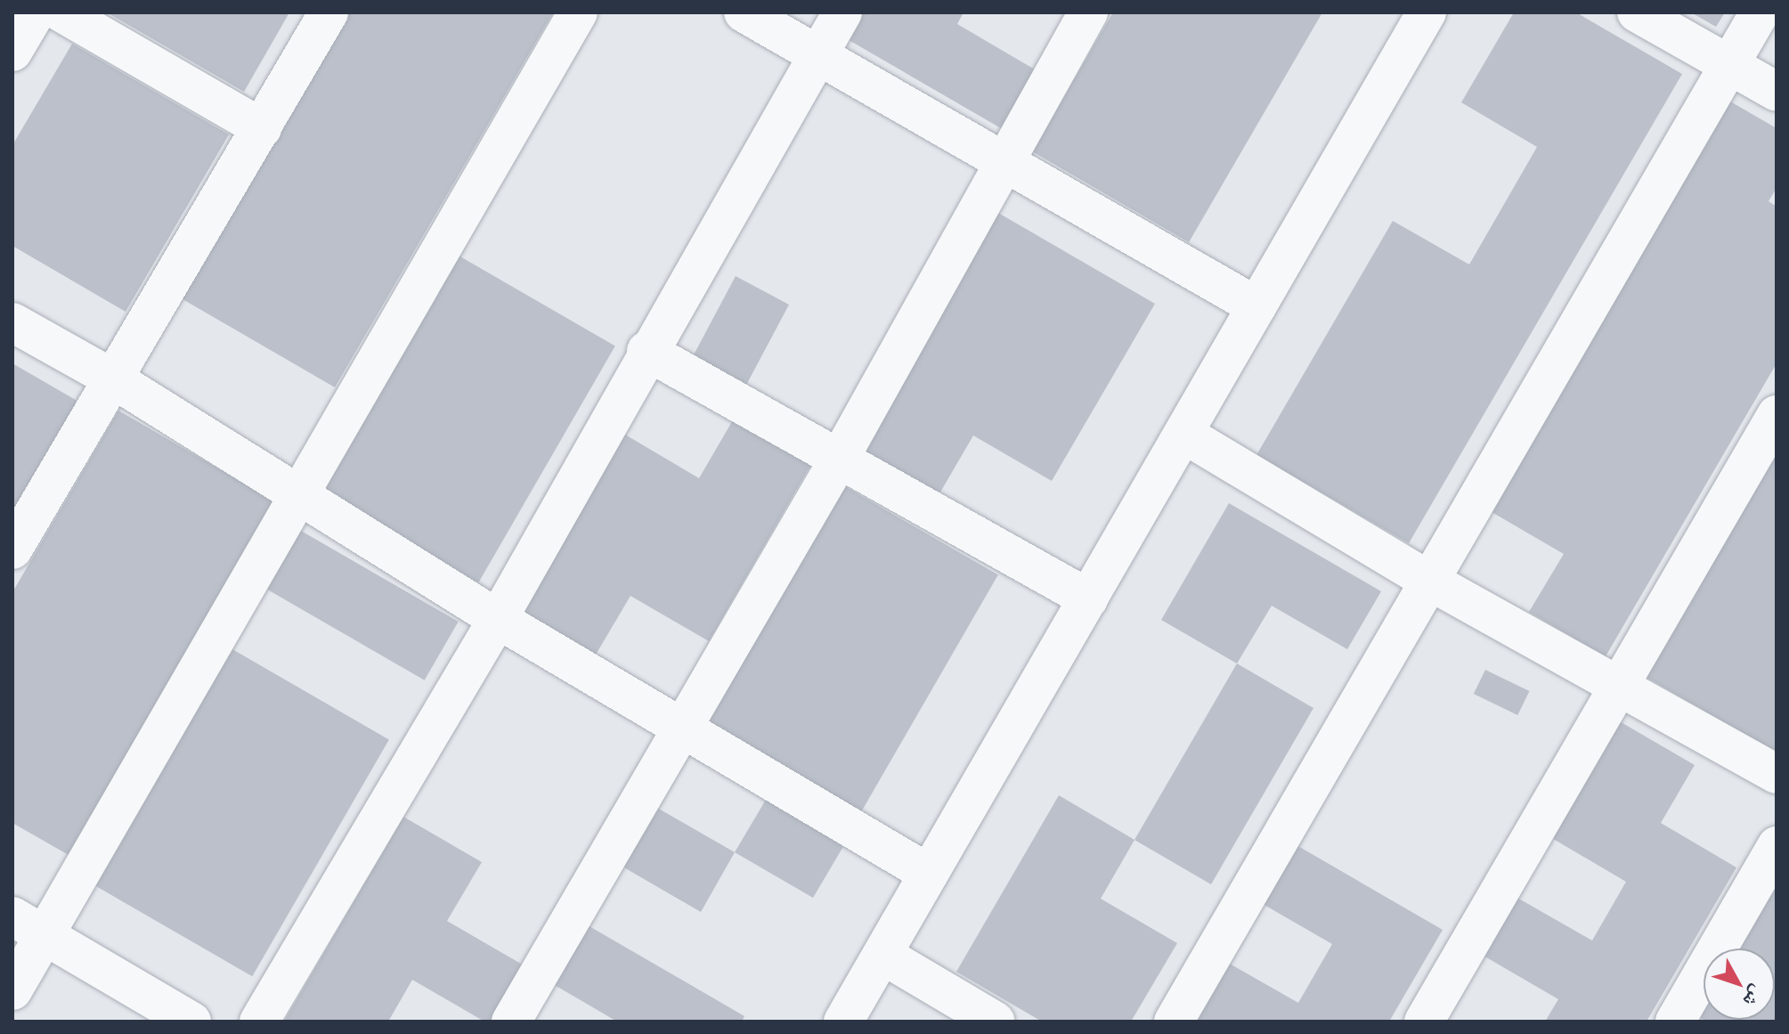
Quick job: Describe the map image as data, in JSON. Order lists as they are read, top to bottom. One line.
{"north":"bottom right"}
